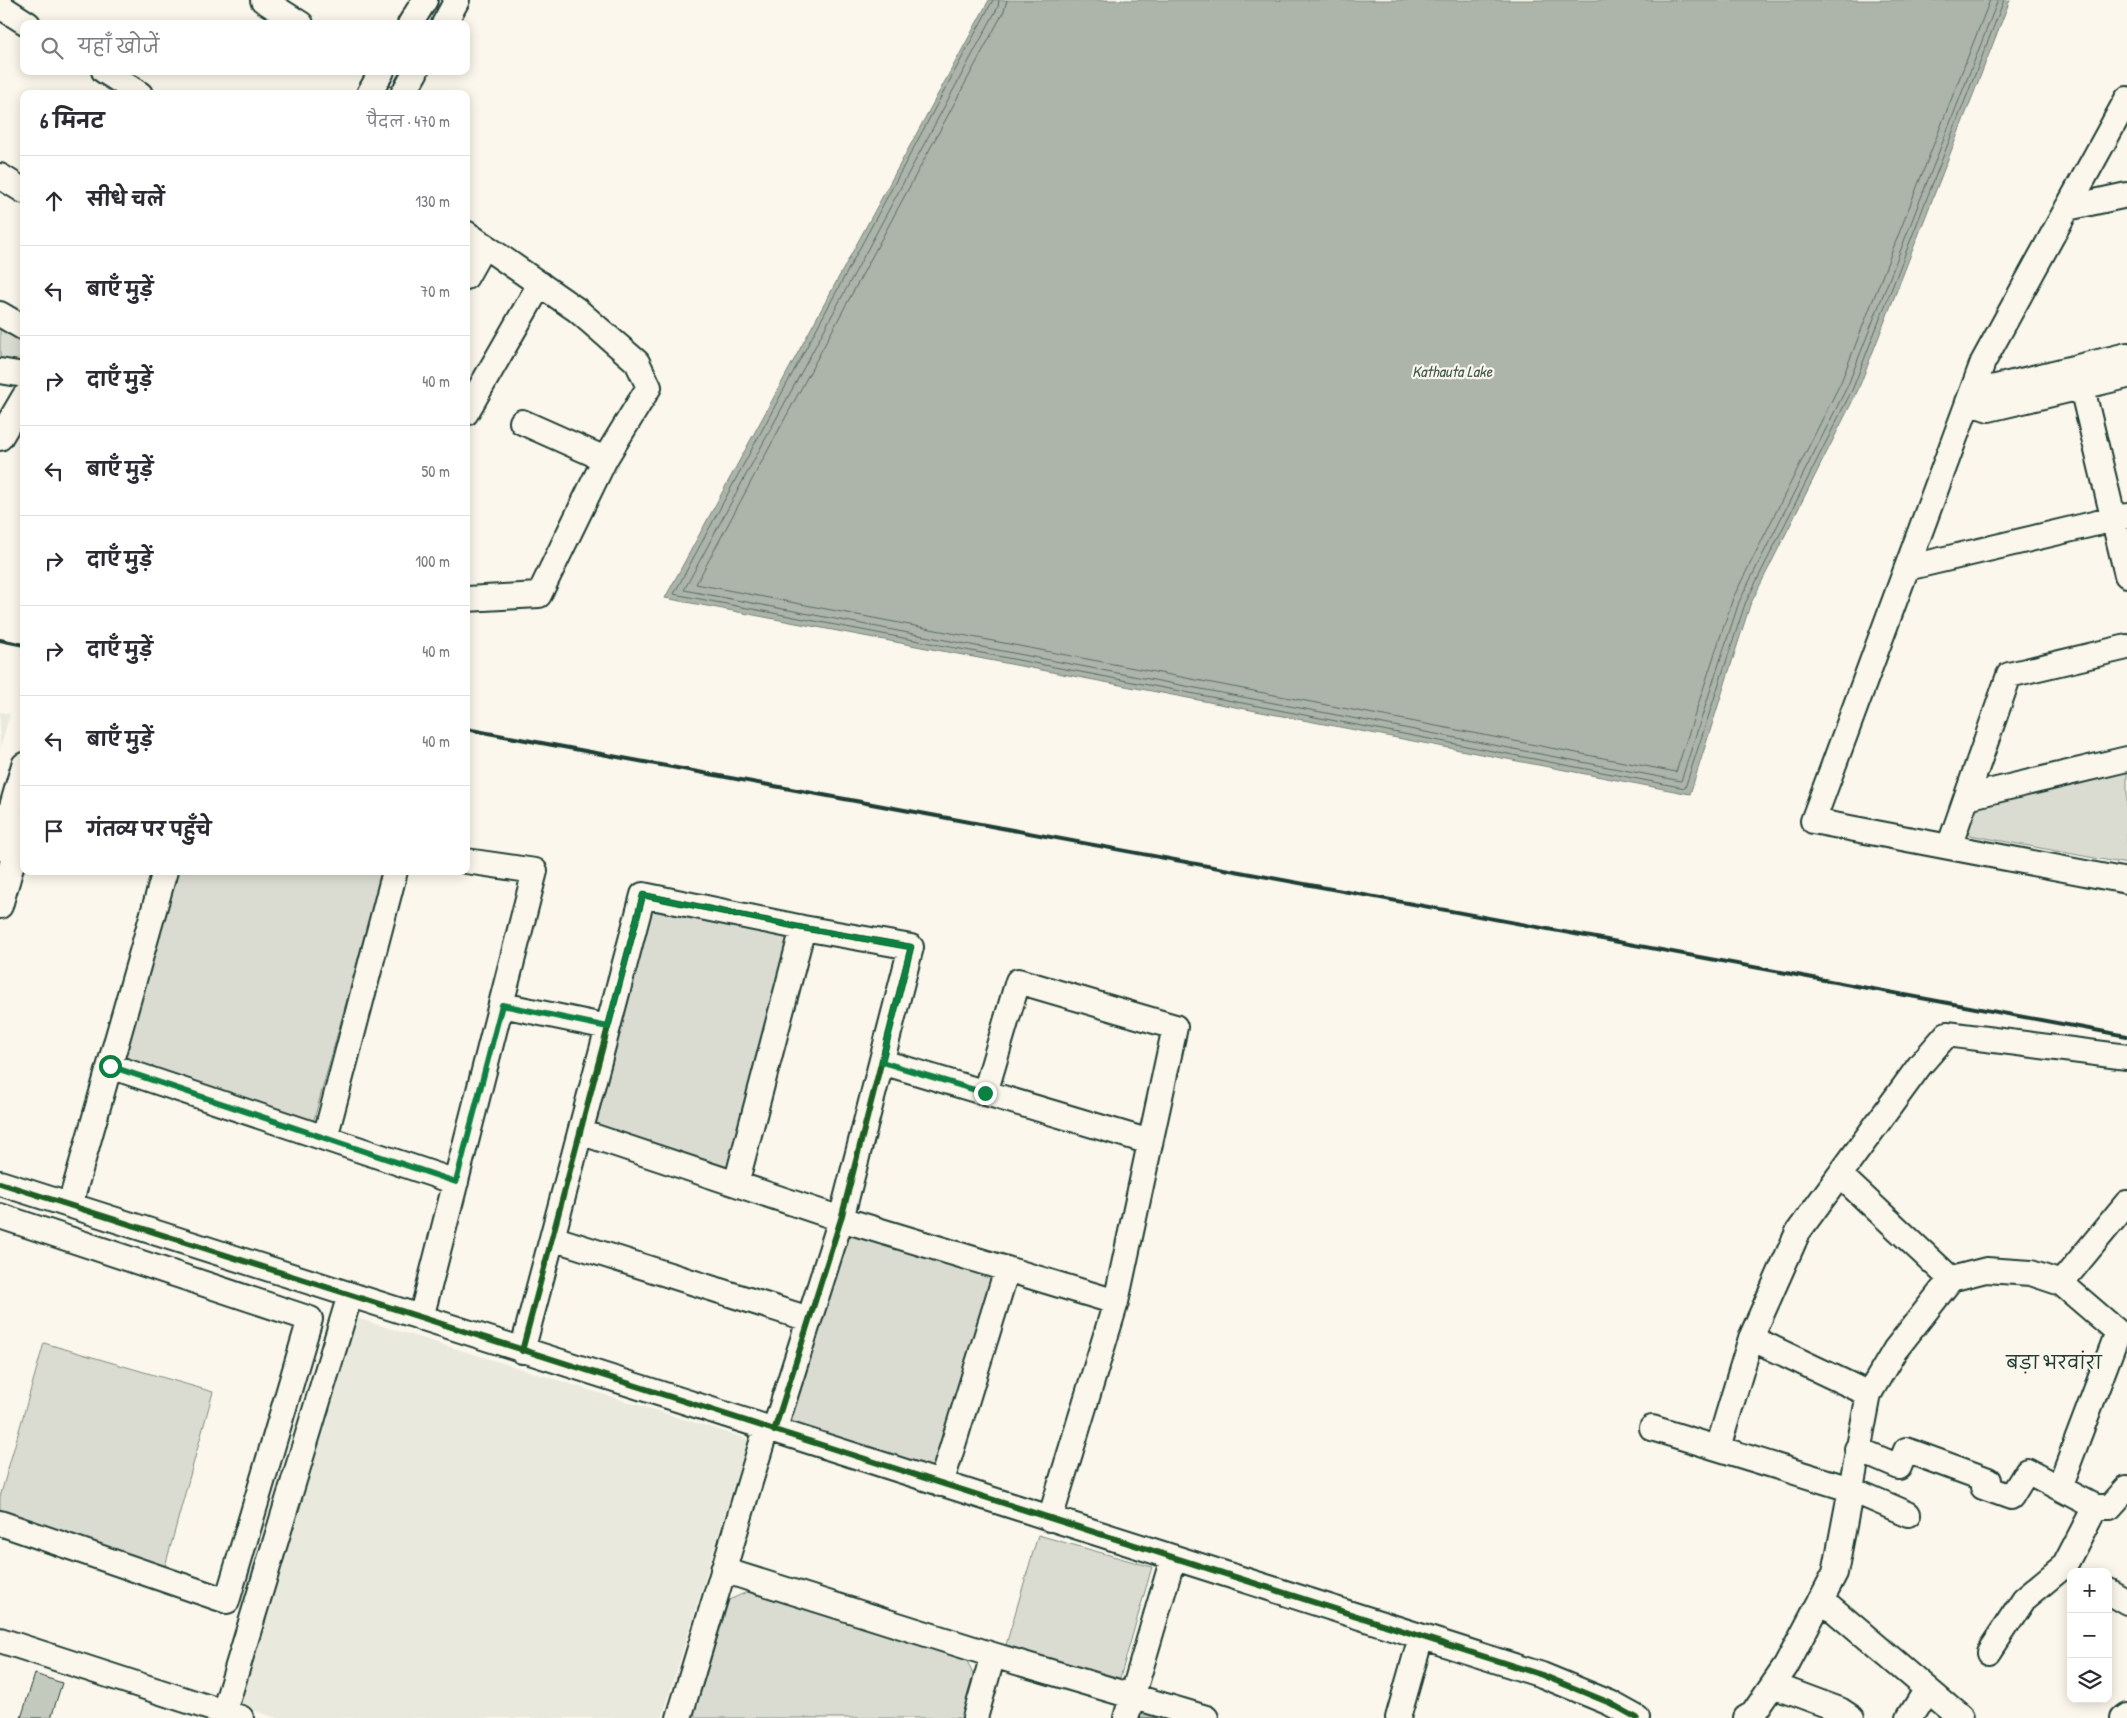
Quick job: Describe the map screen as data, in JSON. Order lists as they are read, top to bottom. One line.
{"districts":["बड़ा भरवांरा"],"water":["Kathauta Lake"],"page":{"search":"यहाँ खोजें","heading":["6 मिनट","पैदल · 470 m"],"list":[["सीधे चलें","130 m"],["बाएँ मुड़ें","70 m"],["दाएँ मुड़ें","40 m"],["बाएँ मुड़ें","50 m"],["दाएँ मुड़ें","100 m"],["दाएँ मुड़ें","40 m"],["बाएँ मुड़ें","40 m"],"गंतव्य पर पहुँचे"],"map_buttons":["+","−"]}}
